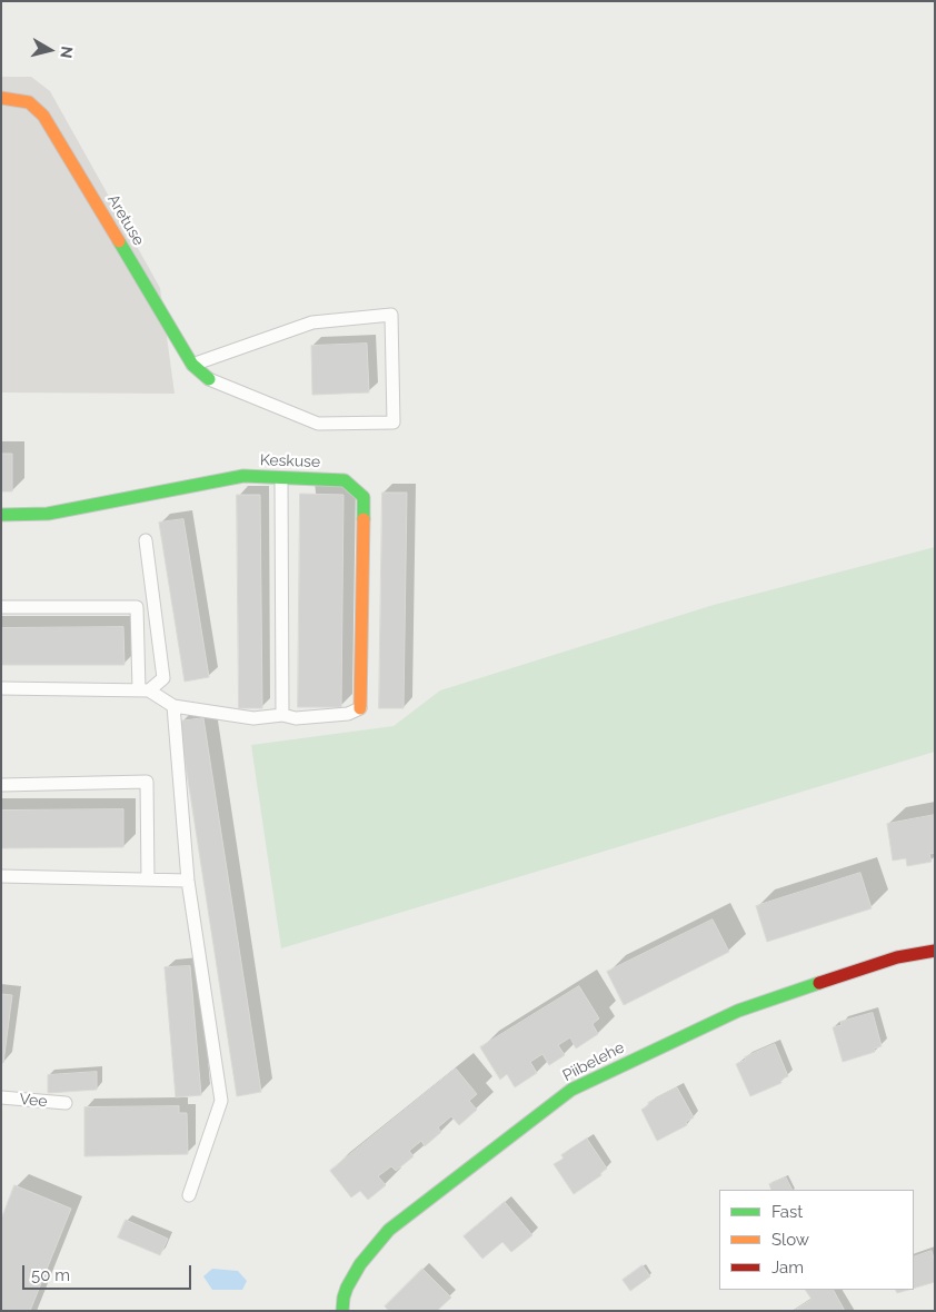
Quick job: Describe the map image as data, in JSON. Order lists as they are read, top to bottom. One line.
{"streets":{"street":["Aretuse","Keskuse","Piibelehe"],"lane":["Vee"]},"legend":["Fast","Slow","Jam"],"scale_bar":"50 m","north":"right"}
